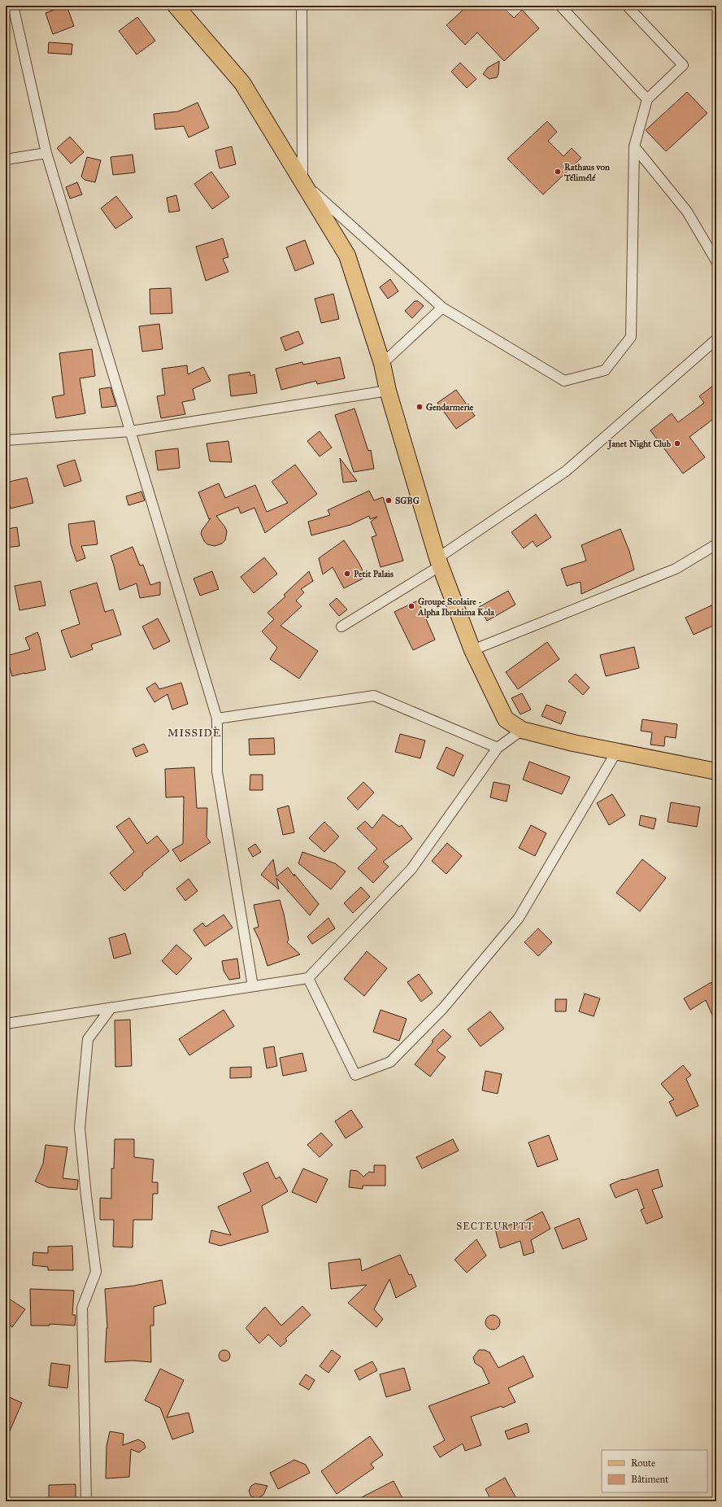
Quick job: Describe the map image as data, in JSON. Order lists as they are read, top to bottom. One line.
{"districts":["MISSIDÈ","SECTEUR PTT"],"places":["Rathaus von Télimélé","Gendarmerie","Janet Night Club","SGBG","Petit Palais","Groupe Scolaire - Alpha Ibrahima Kola"],"legend":["Route","Bâtiment"]}
